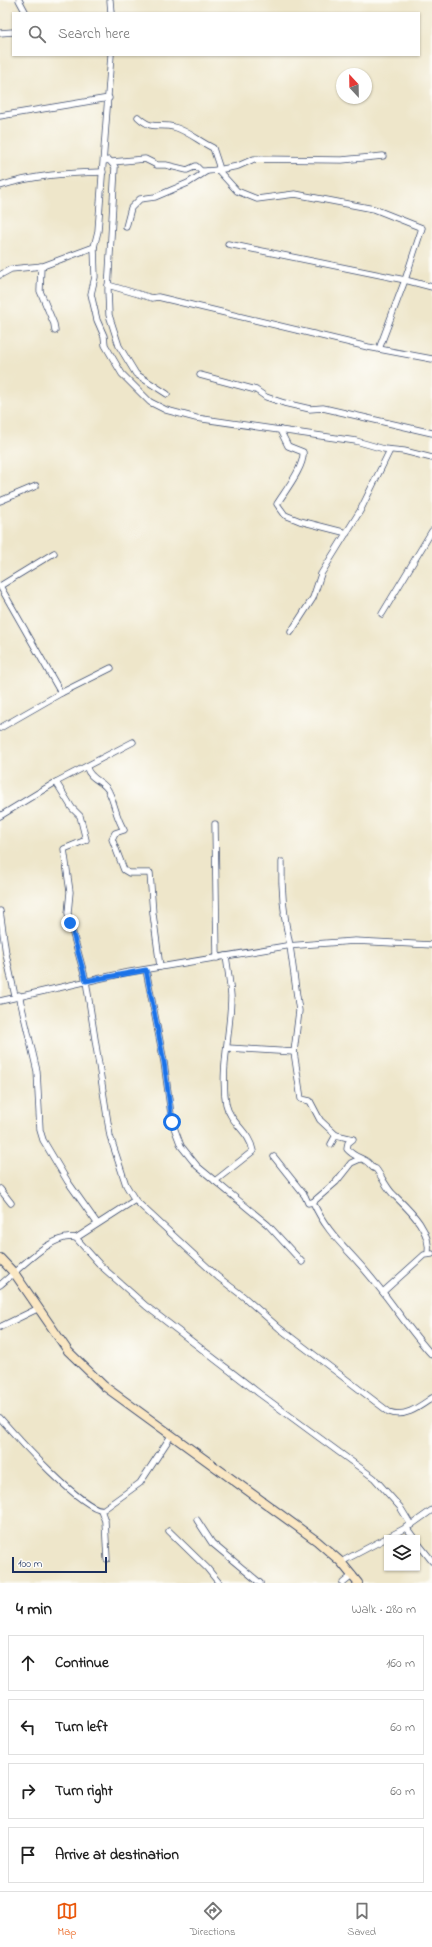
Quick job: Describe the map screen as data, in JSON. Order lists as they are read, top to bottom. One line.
{"scale_bar":"100 m","north":"top","page":{"search":"Search here","scale":"100 m","heading":["4 min","Walk · 280 m"],"list":[["Continue","160 m"],["Turn left","60 m"],["Turn right","60 m"],"Arrive at destination"],"nav":["Map","Directions","Saved"]}}
